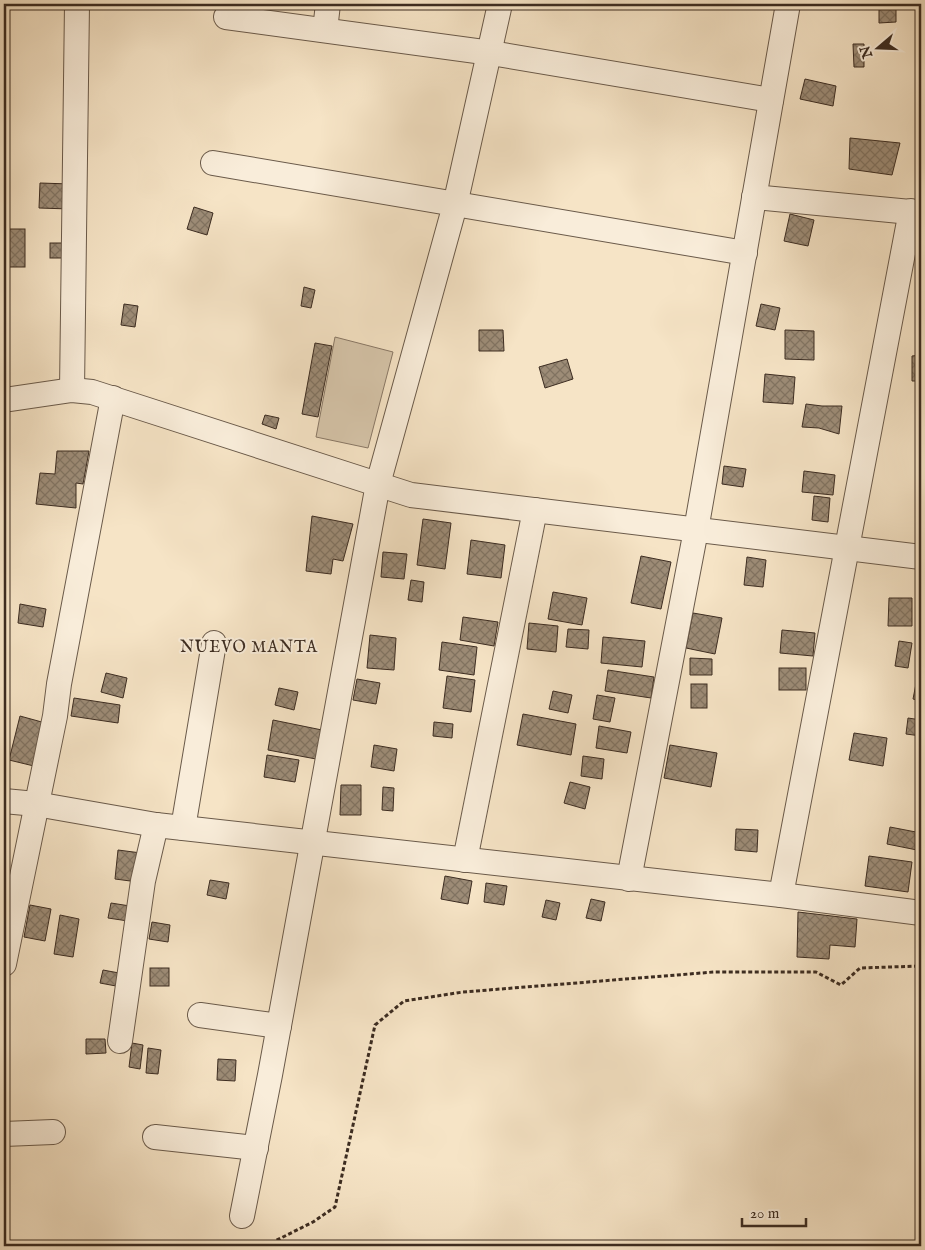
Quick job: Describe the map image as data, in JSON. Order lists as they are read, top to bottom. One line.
{"districts":["NUEVO MANTA"],"scale_bar":"20 m","north":"left"}
